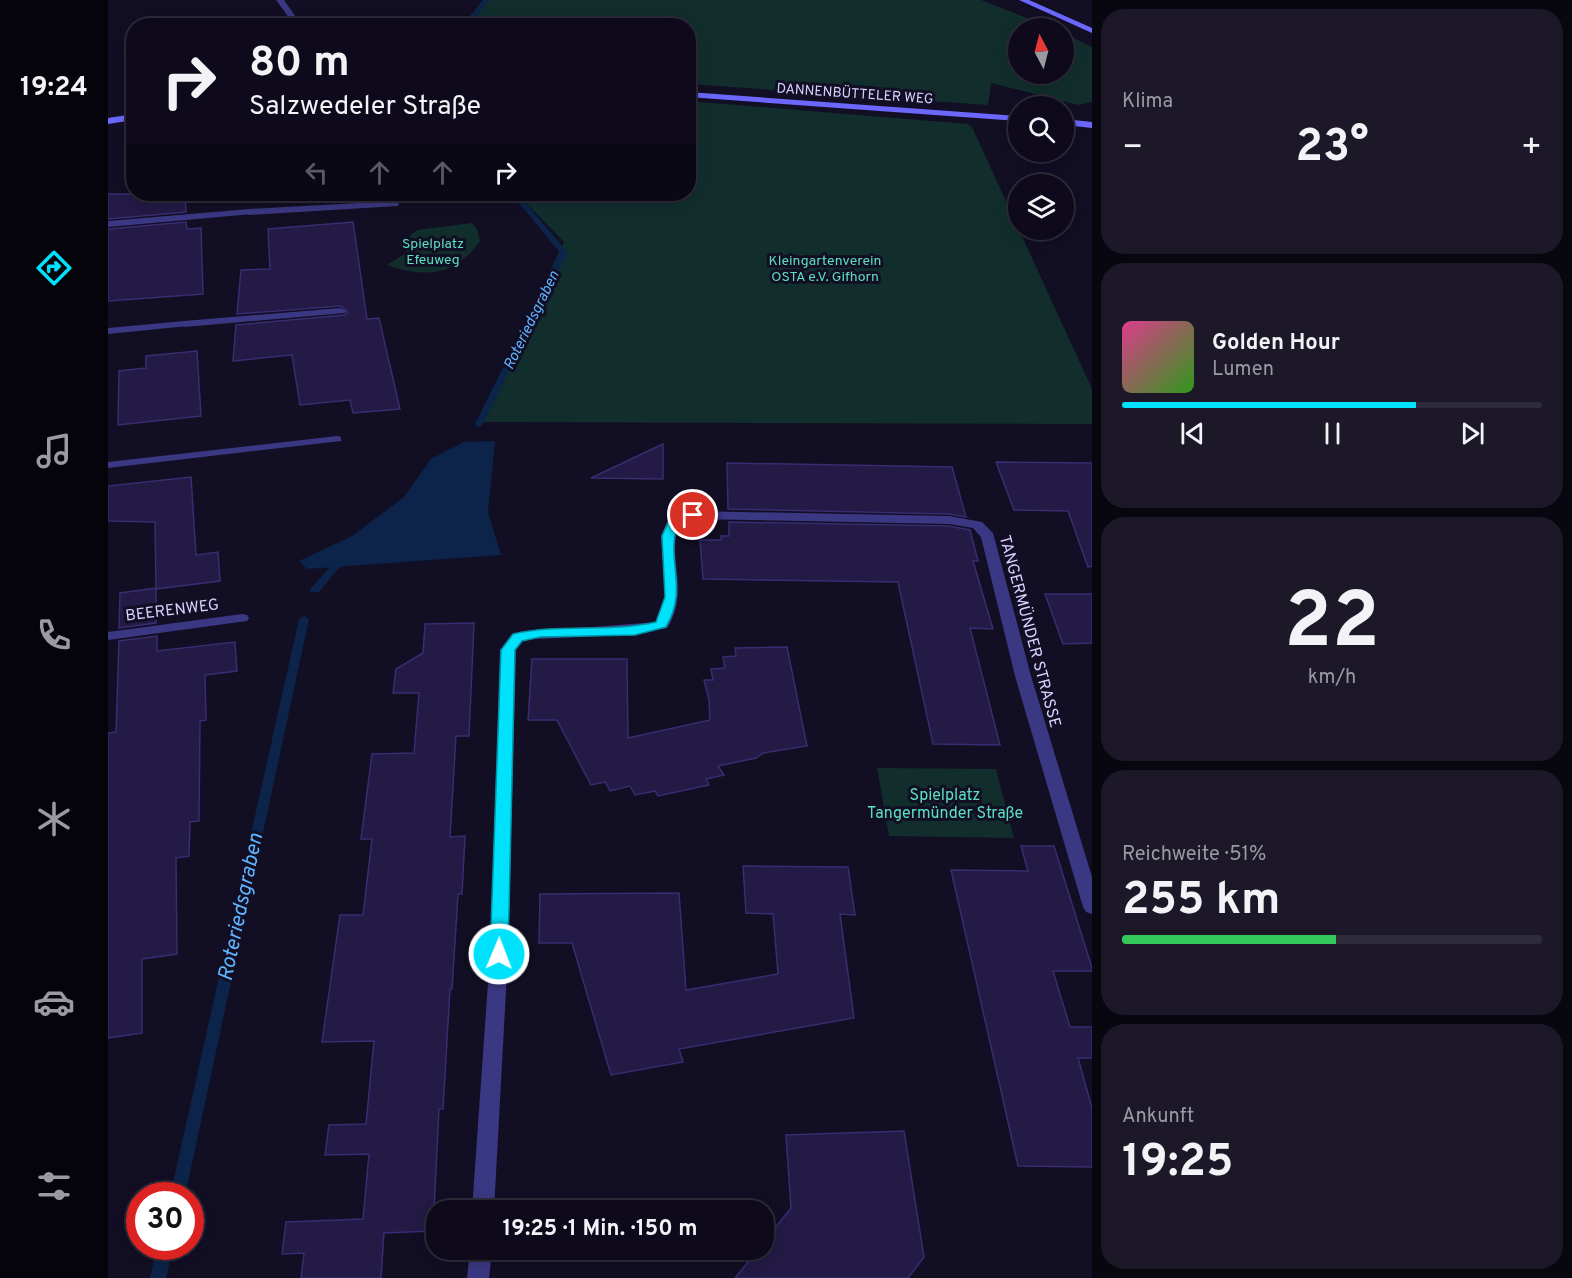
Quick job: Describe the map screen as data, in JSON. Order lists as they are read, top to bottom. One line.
{"streets":{"street":["DANNENBÜTTELER WEG","BEERENWEG","TANGERMÜNDER STRASSE"]},"water":["Roteriedsgraben"],"parks":["Spielplatz Efeuweg","Kleingartenverein OSTA e.V. Gifhorn","Spielplatz Tangermünder Straße"],"north":"top","page":{"tabs":"19:24","tile":["Klima",["22","km/h"],["Reichweite · 51%","255 km"],["Ankunft","19:25"]],"turn":["80 m","Salzwedeler Straße"],"heat":["−","23°","+"],"song":["Golden Hour","Lumen"],"limit":"30","trip":"19:25 · 1 Min. · 150 m"}}
